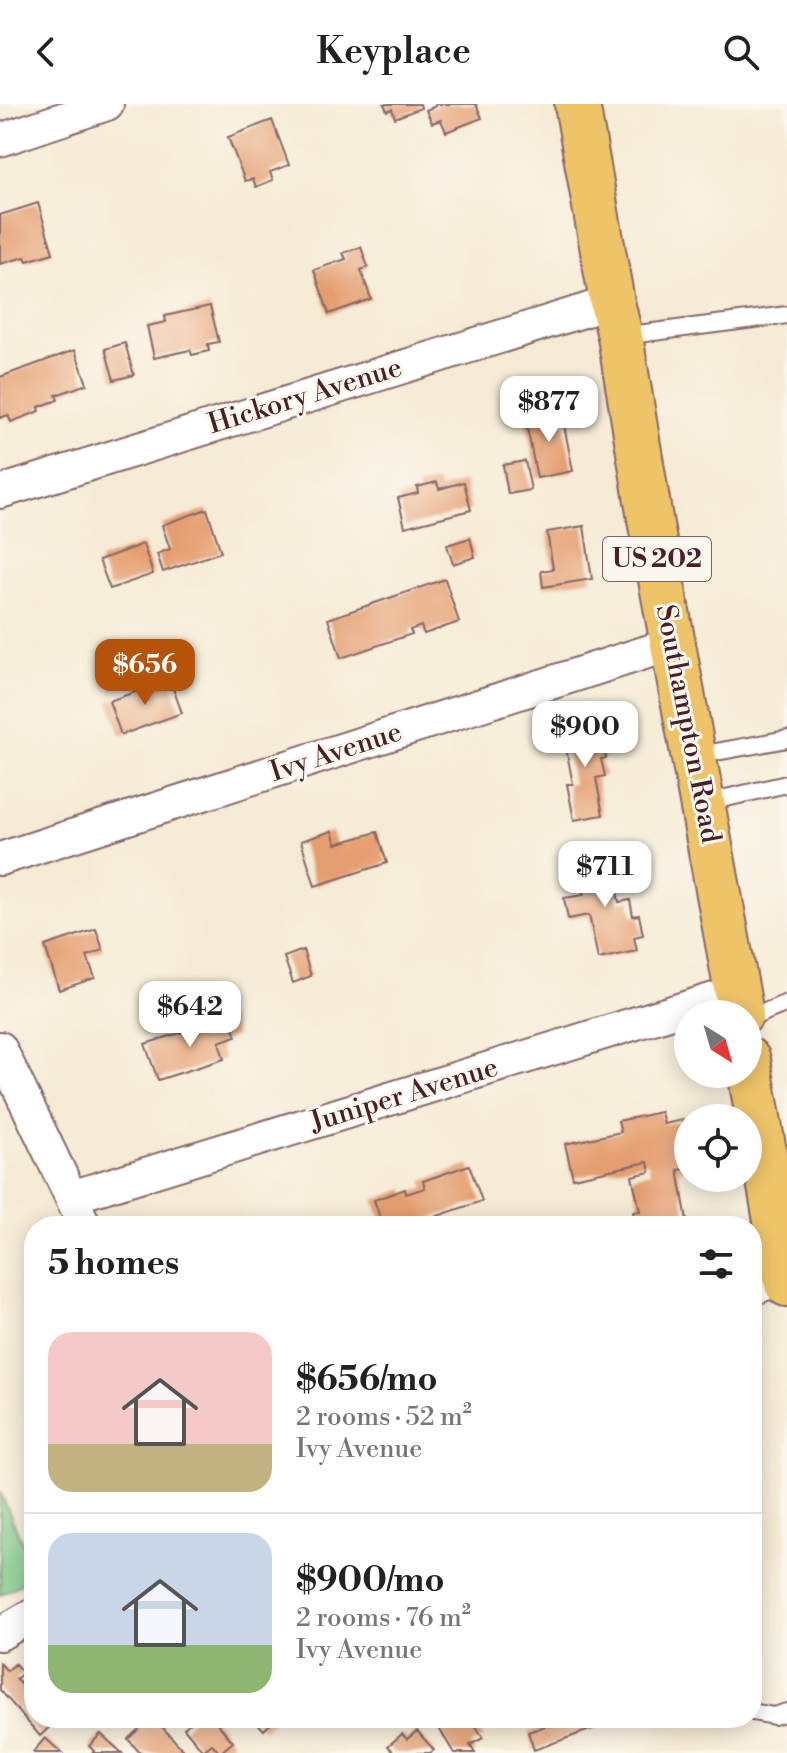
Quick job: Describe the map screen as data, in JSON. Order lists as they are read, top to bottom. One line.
{"streets":{"main road":["US 202","Southampton Road"],"street":["Hickory Avenue","Ivy Avenue","Juniper Avenue"]},"crossings":[["Hickory Avenue","Southampton Road"],["Southampton Road","Ivy Avenue"]],"north":"bottom right","page":{"header":"Keyplace","price":["$877","$656","$900","$711","$642"],"heading":"5 homes","list":[{"name":"$656/mo","note":"2 rooms · 52 m² · Ivy Avenue"},{"name":"$900/mo","note":"2 rooms · 76 m² · Ivy Avenue"}]}}
